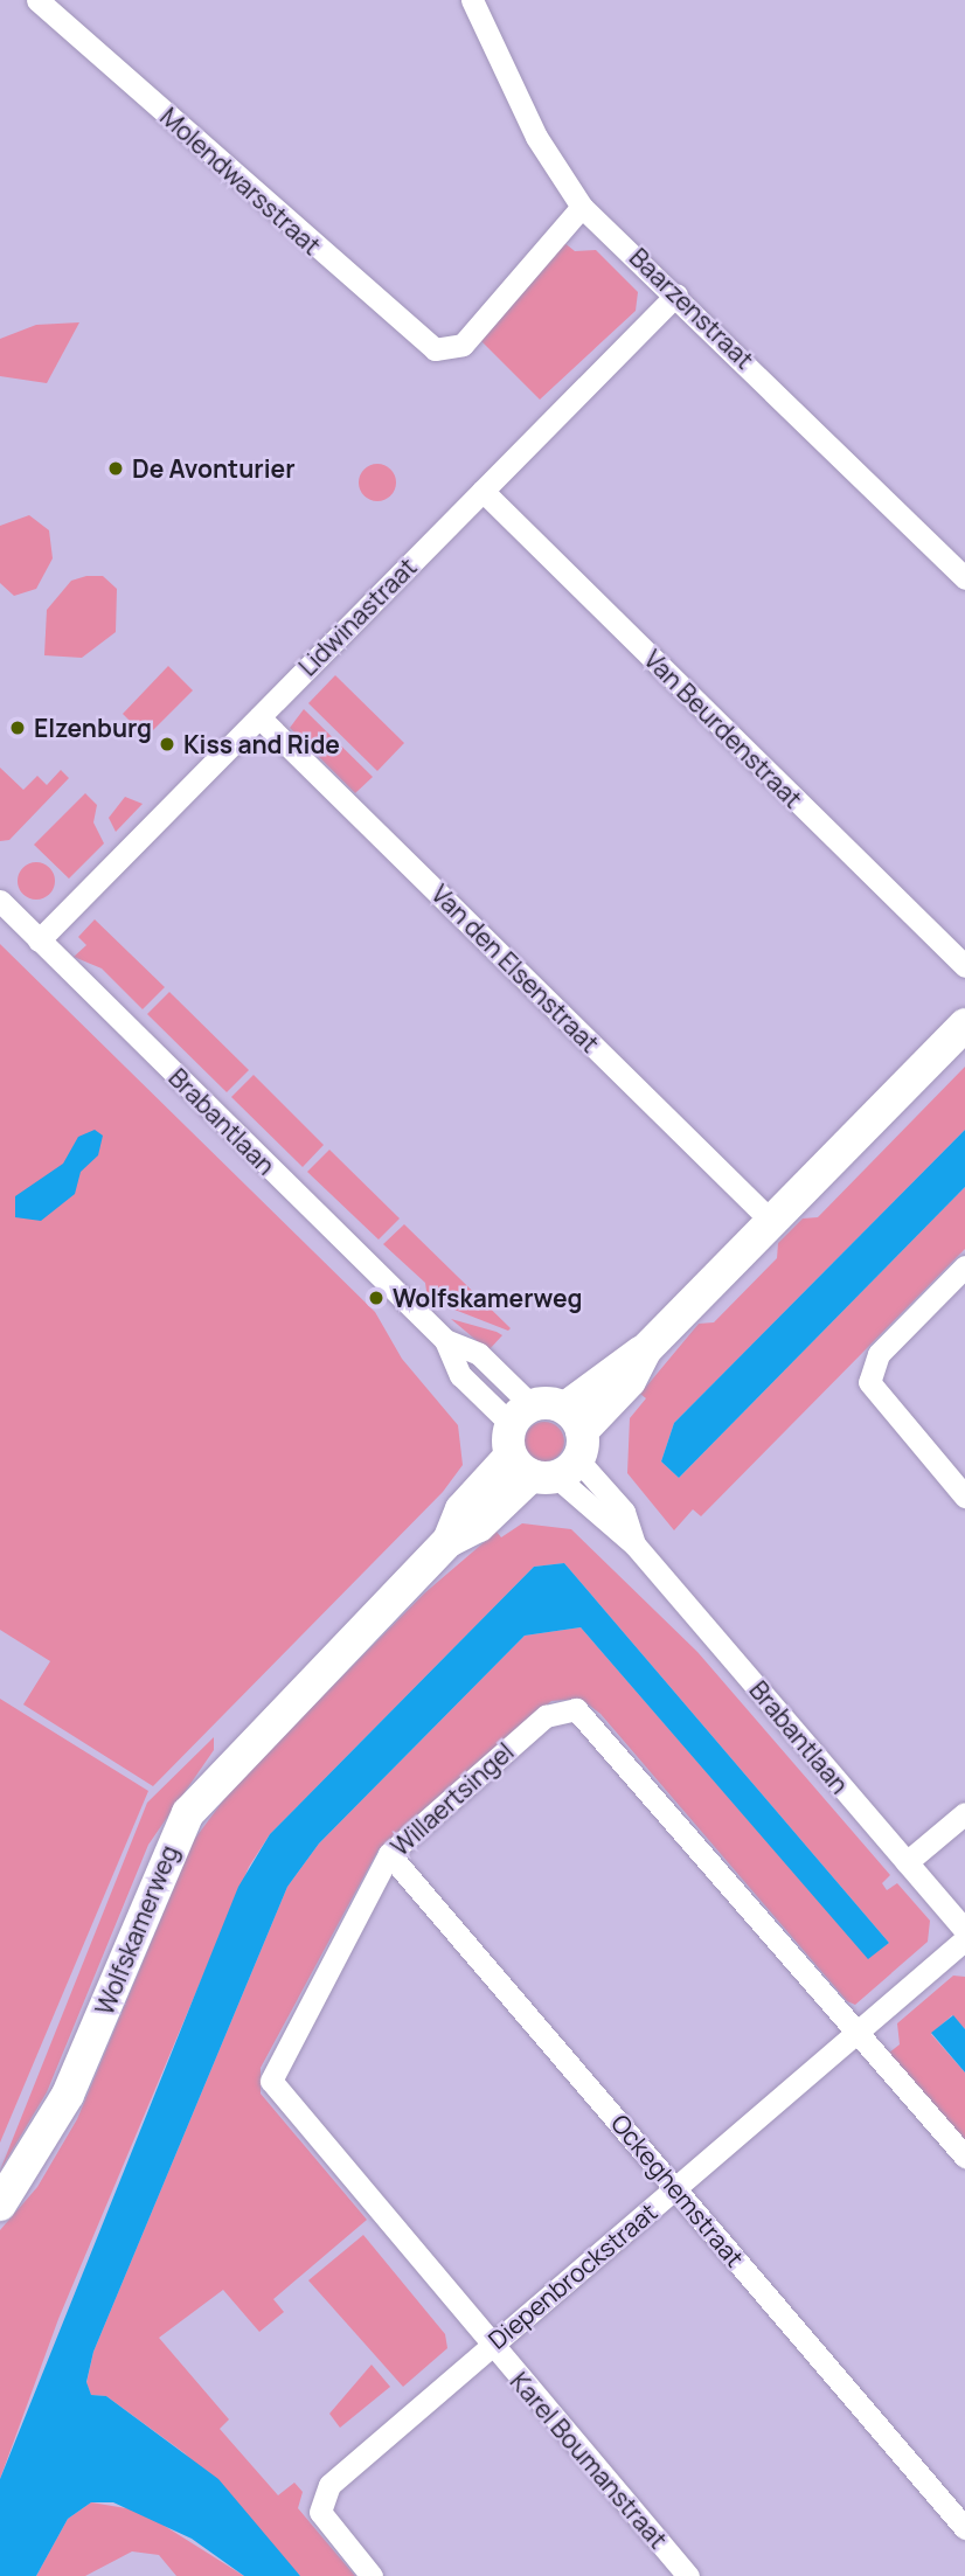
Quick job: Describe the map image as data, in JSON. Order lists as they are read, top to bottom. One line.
{"streets":{"main road":["Wolfskamerweg"],"street":["Molendwarsstraat","Baarzenstraat","Lidwinastraat","Van Beurdenstraat","Van den Elsenstraat","Brabantlaan","Willaertsingel","Ockeghemstraat","Diepenbrockstraat","Karel Boumanstraat"]},"crossings":[["Molendwarsstraat","Baarzenstraat"],["Baarzenstraat","Lidwinastraat"],["Lidwinastraat","Van Beurdenstraat"],["Lidwinastraat","Van den Elsenstraat"],["Lidwinastraat","Brabantlaan"],["Van den Elsenstraat","Wolfskamerweg"],["Brabantlaan","Wolfskamerweg"],["Willaertsingel","Ockeghemstraat"],["Willaertsingel","Diepenbrockstraat"],["Willaertsingel","Karel Boumanstraat"],["Ockeghemstraat","Diepenbrockstraat"],["Diepenbrockstraat","Karel Boumanstraat"]],"places":["De Avonturier","Elzenburg","Kiss and Ride","Wolfskamerweg"]}
